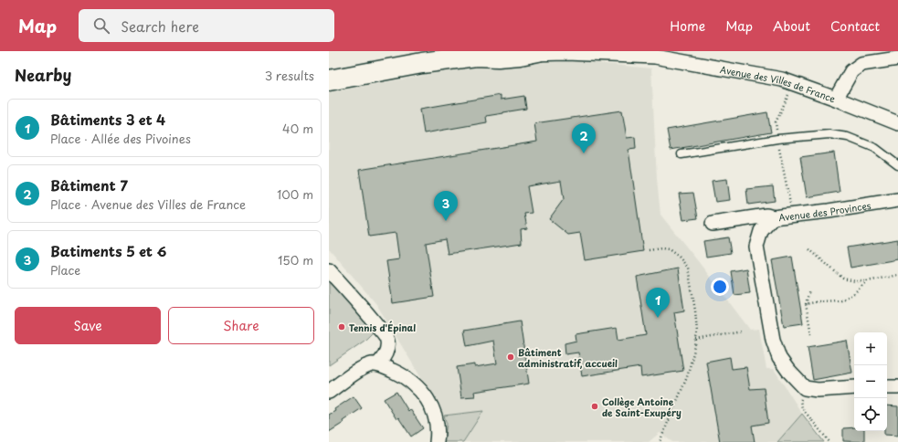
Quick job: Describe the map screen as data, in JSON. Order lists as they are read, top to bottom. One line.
{"streets":{"street":["Avenue des Villes de France","Avenue des Provinces"]},"places":["Tennis d'Épinal","Bâtiment administratif, accueil","Collège Antoine de Saint-Exupéry"],"page":{"header":"Map","search":"Search here","nav":["Home","Map","About","Contact"],"heading":["Nearby","3 results"],"list":[{"mark":"1","name":"Bâtiments 3 et 4","note":"Place · Allée des Pivoines","value":"40 m"},{"mark":"2","name":"Bâtiment 7","note":"Place · Avenue des Villes de France","value":"100 m"},{"mark":"3","name":"Batiments 5 et 6","note":"Place","value":"150 m"}],"pins":["2","3","1"],"buttons":["Save","Share"],"map_buttons":["+","−"]}}
